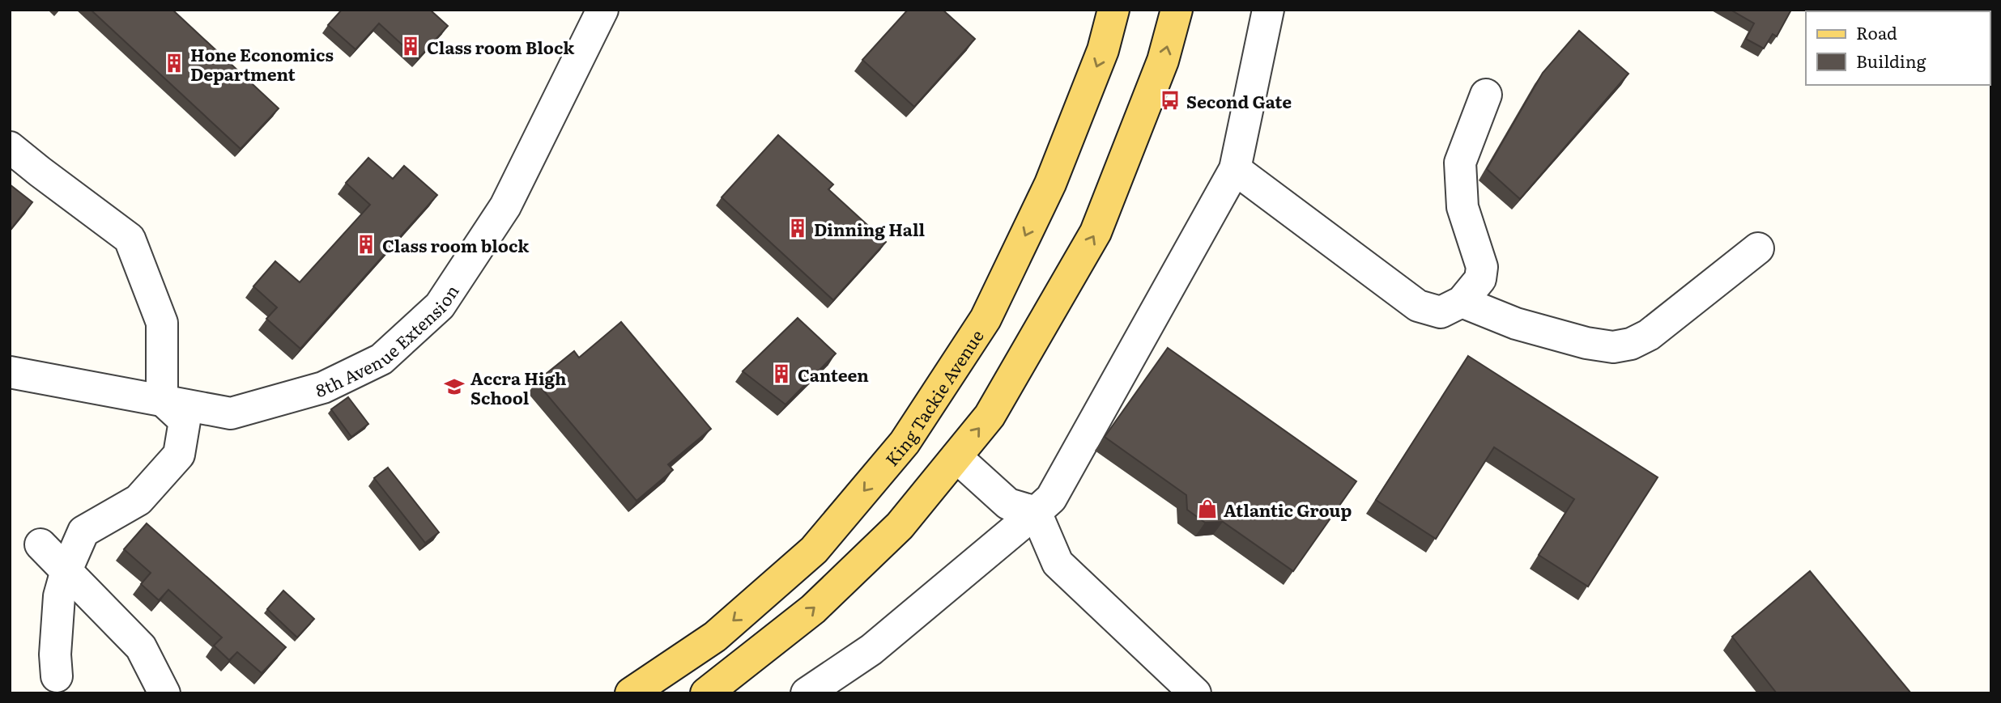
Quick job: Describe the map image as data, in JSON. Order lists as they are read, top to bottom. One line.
{"streets":{"main road":["King Tackie Avenue"],"lane":["8th Avenue Extension"]},"places":{"building":["Class room Block","Hone Economics Department","Dinning Hall","Class room block","Canteen"],"bus stop":["Second Gate"],"school or university":["Accra High School"],"shop":["Atlantic Group"]},"legend":["Road","Building"]}
